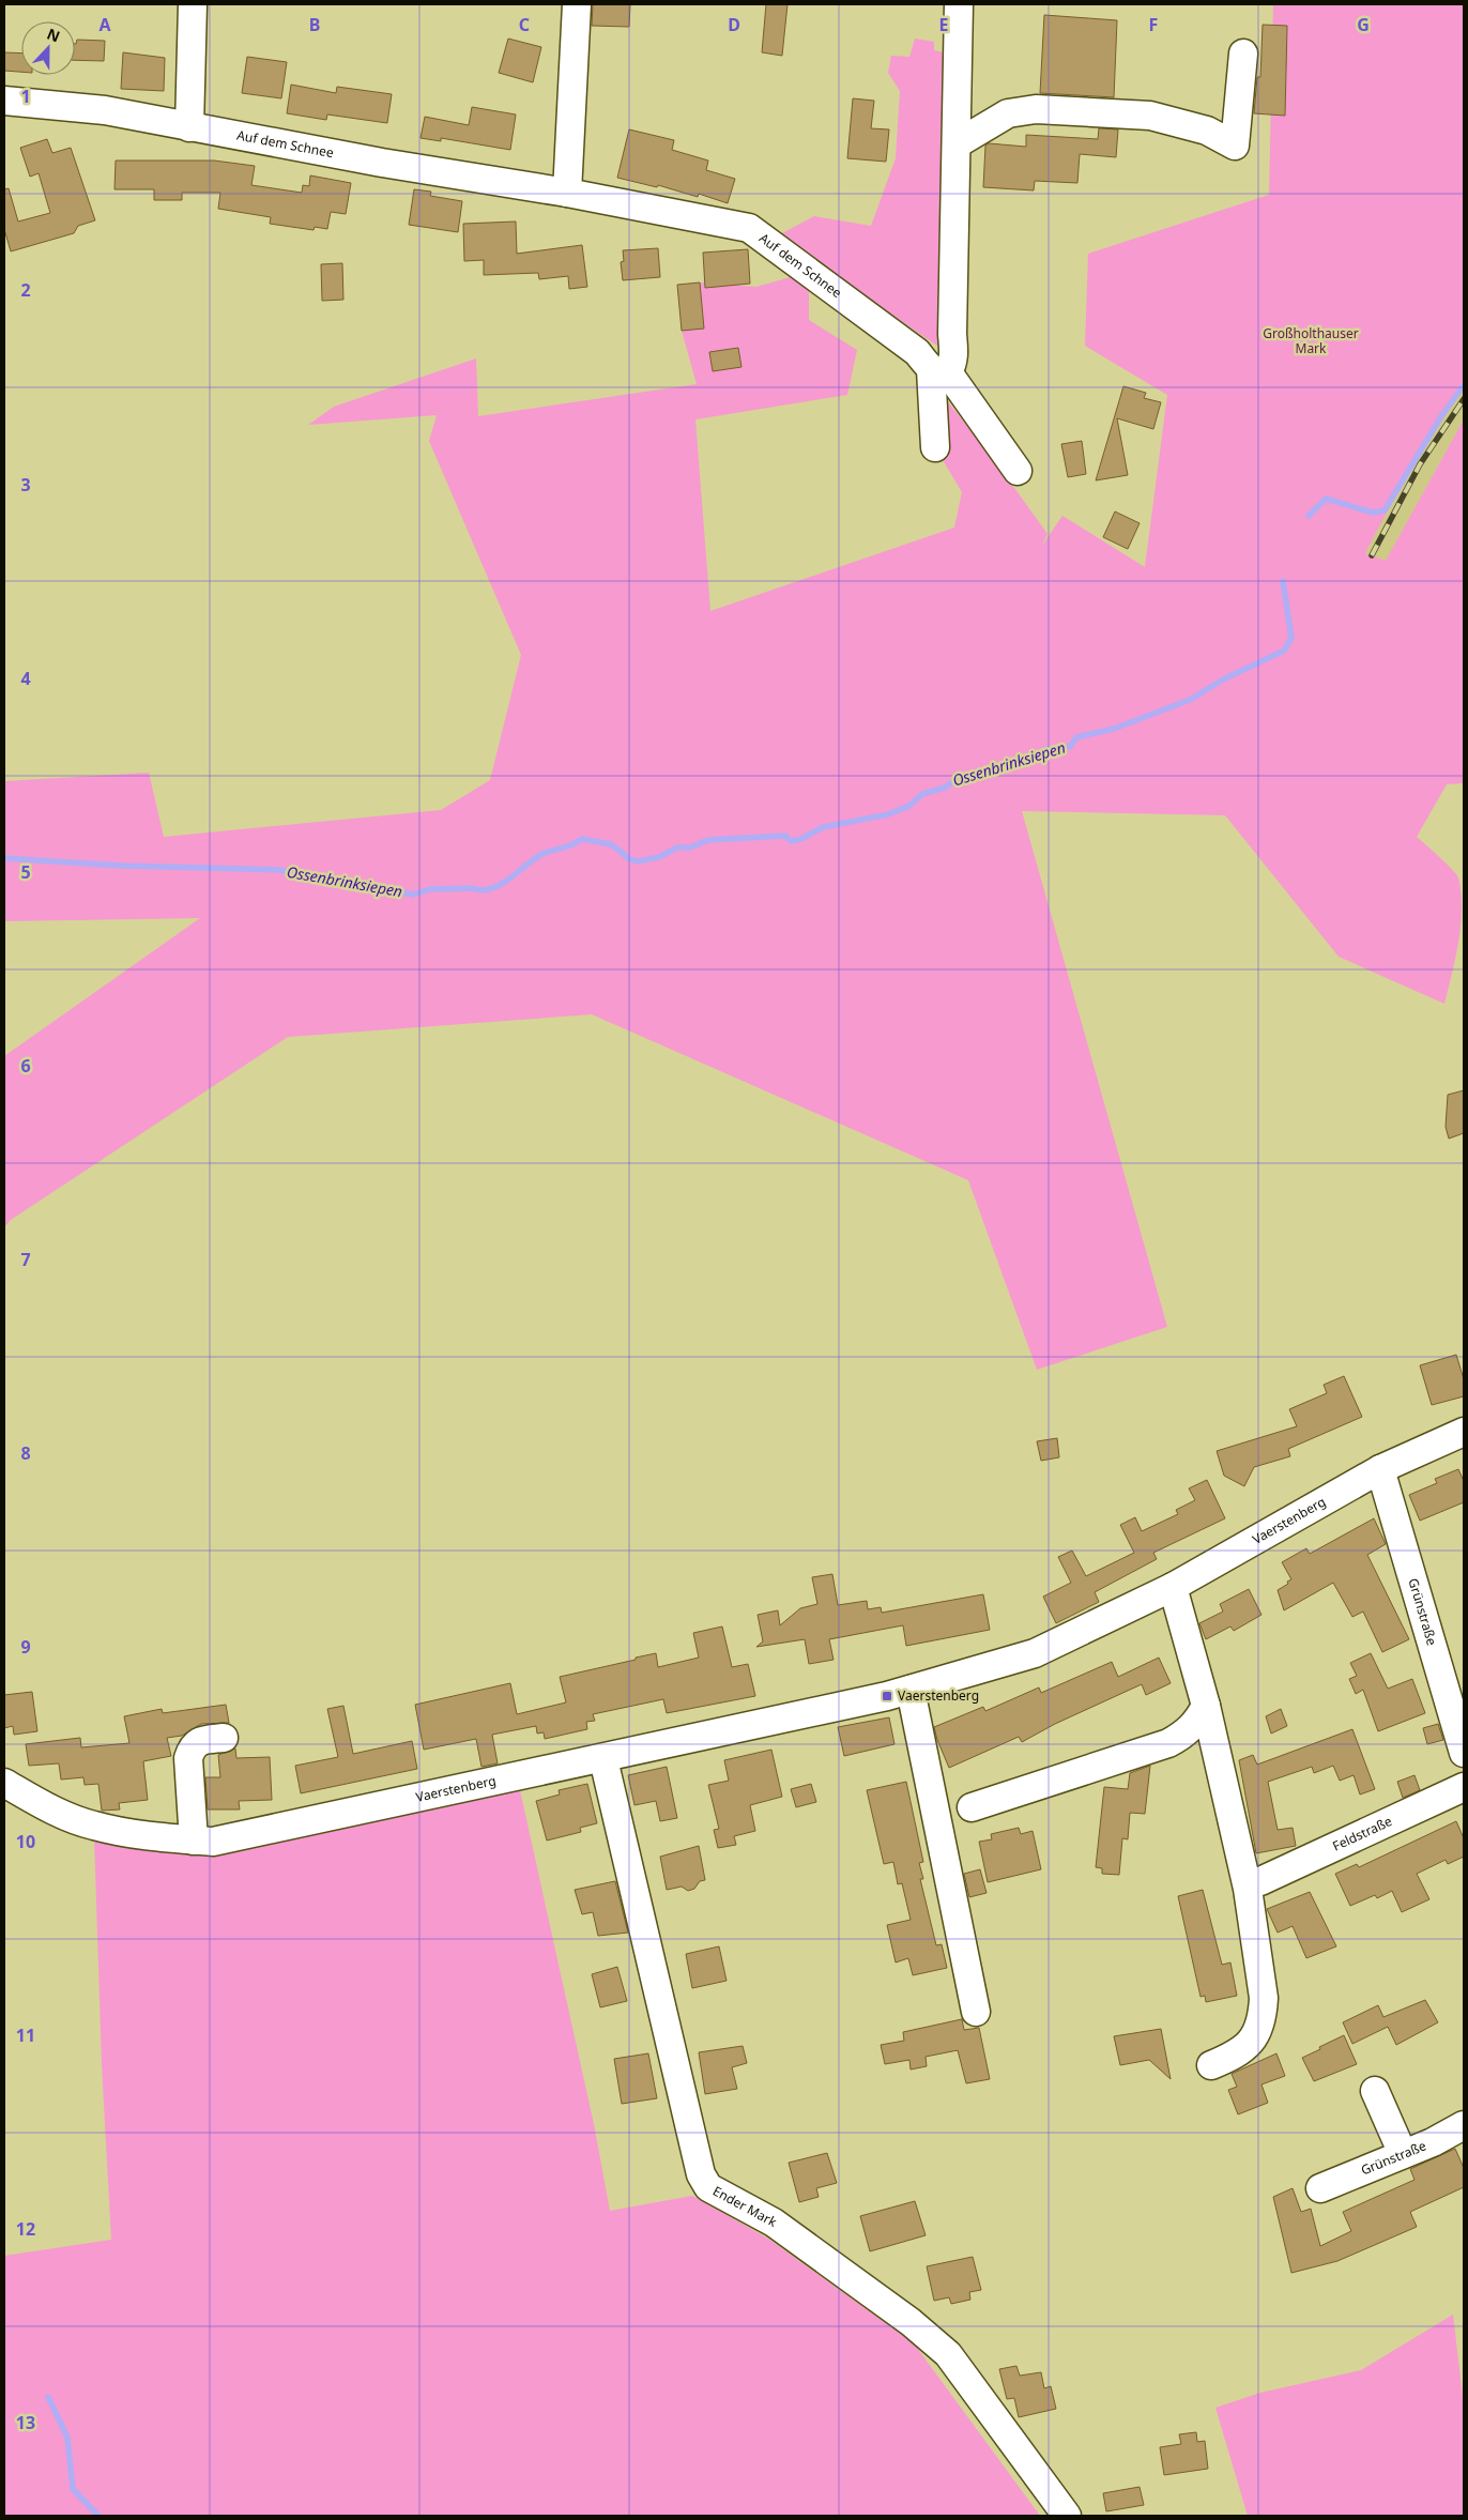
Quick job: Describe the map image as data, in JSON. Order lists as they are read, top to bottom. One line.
{"streets":{"street":["Auf dem Schnee","Vaerstenberg","Grünstraße","Feldstraße","Ender Mark"]},"crossings":[["Vaerstenberg","Grünstraße"],["Vaerstenberg","Ender Mark"]],"water":["Ossenbrinksiepen"],"parks":["Großholthauser Mark"],"places":{"transit":["Vaerstenberg"]},"north":"top","grid":{"columns":["A","B","C","D","E","F","G"],"rows":["1","2","3","4","5","6","7","8","9","10","11","12","13"]}}
